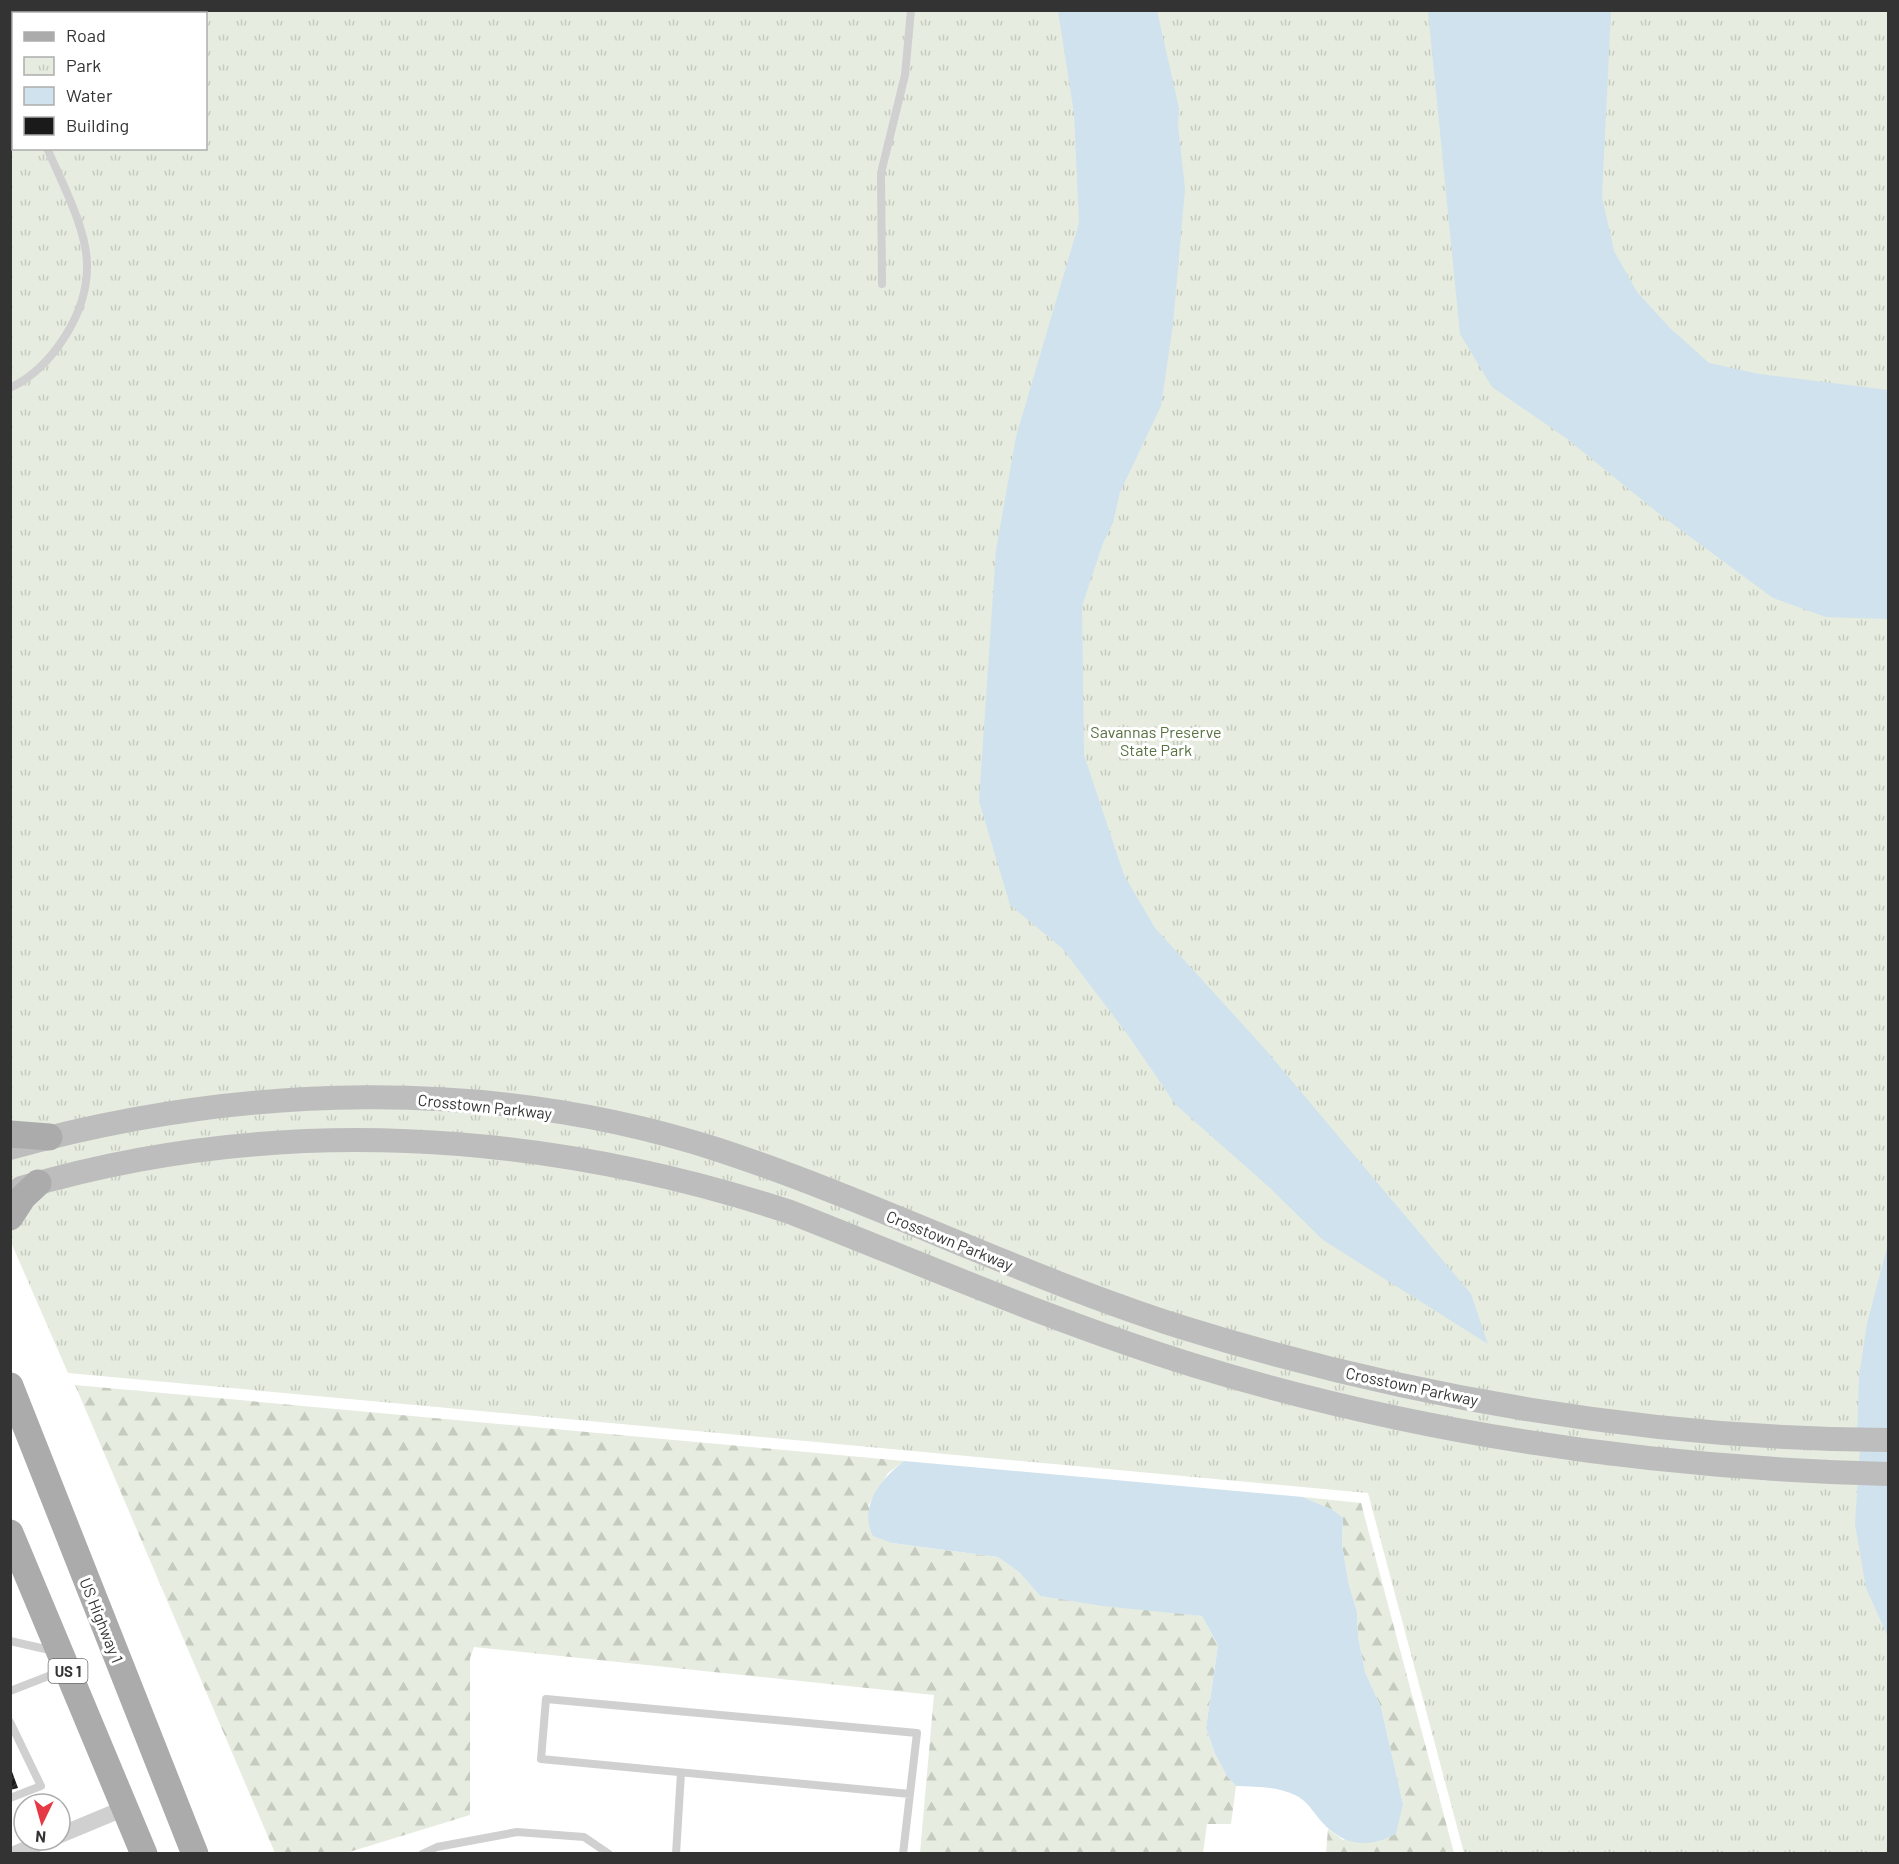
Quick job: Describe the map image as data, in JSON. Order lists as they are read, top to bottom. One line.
{"streets":{"main road":["Crosstown Parkway","US Highway 1","US 1"]},"parks":["Savannas Preserve State Park"],"legend":["Road","Park","Water","Building"],"north":"bottom"}
